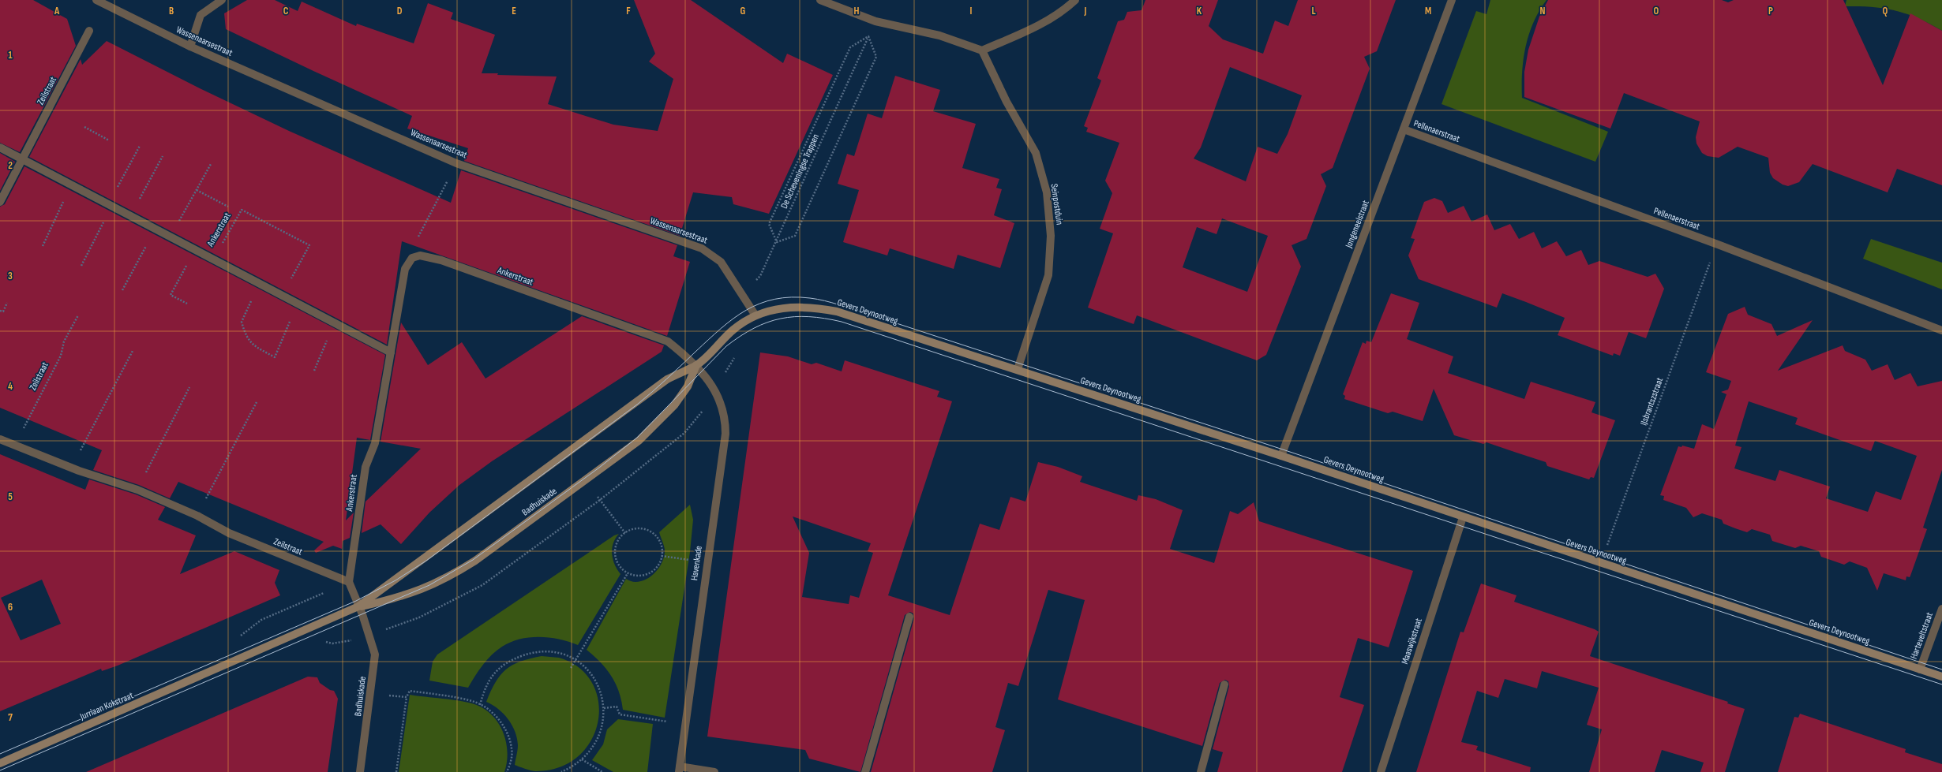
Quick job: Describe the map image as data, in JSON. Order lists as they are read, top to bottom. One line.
{"streets":{"main road":["Gevers Deynootweg","Badhuiskade","Jurriaan Kokstraat"],"street":["Wassenaarsestraat","Zeilstraat","Pellenaerstraat","Seinpostduin","Jongeneelstraat","Ankerstraat","Havenkade","Harteveltstraat","Maaswijkstraat"],"path":["De Scheveningse Trappen","IJsbrantszstraat"]},"crossings":[["Wassenaarsestraat","De Scheveningse Trappen"],["Wassenaarsestraat","Gevers Deynootweg"],["Wassenaarsestraat","Badhuiskade"],["Zeilstraat","Ankerstraat"],["Pellenaerstraat","Jongeneelstraat"],["Pellenaerstraat","IJsbrantszstraat"],["Seinpostduin","Gevers Deynootweg"],["Jongeneelstraat","Gevers Deynootweg"],["Ankerstraat","Badhuiskade"],["Ankerstraat","Havenkade"],["Gevers Deynootweg","IJsbrantszstraat"],["Gevers Deynootweg","Badhuiskade"],["Gevers Deynootweg","Harteveltstraat"],["Gevers Deynootweg","Maaswijkstraat"],["Badhuiskade","Havenkade"],["Badhuiskade","Jurriaan Kokstraat"]],"grid":{"columns":["A","B","C","D","E","F","G","H","I","J","K","L","M","N","O","P","Q"],"rows":["1","2","3","4","5","6","7"]}}
